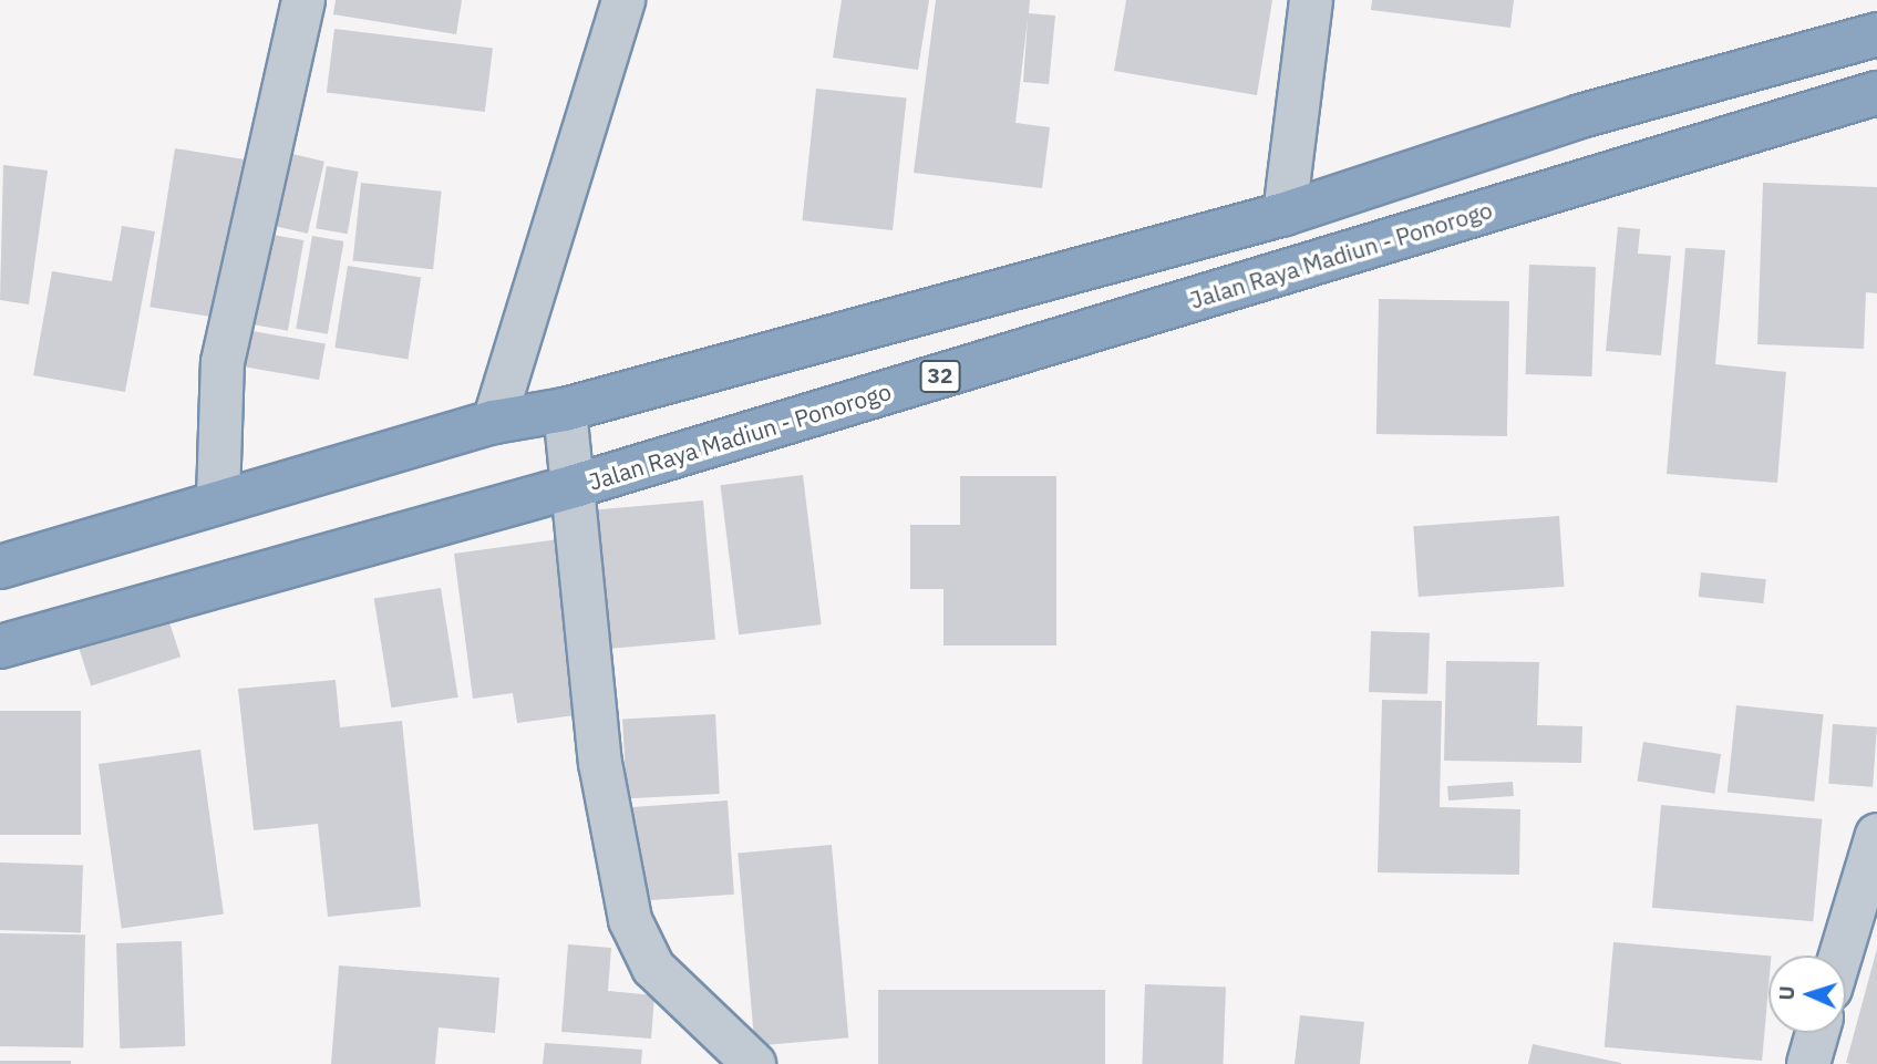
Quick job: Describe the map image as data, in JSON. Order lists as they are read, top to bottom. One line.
{"streets":{"highway":["Jalan Raya Madiun - Ponorogo","32"]},"north":"left"}
